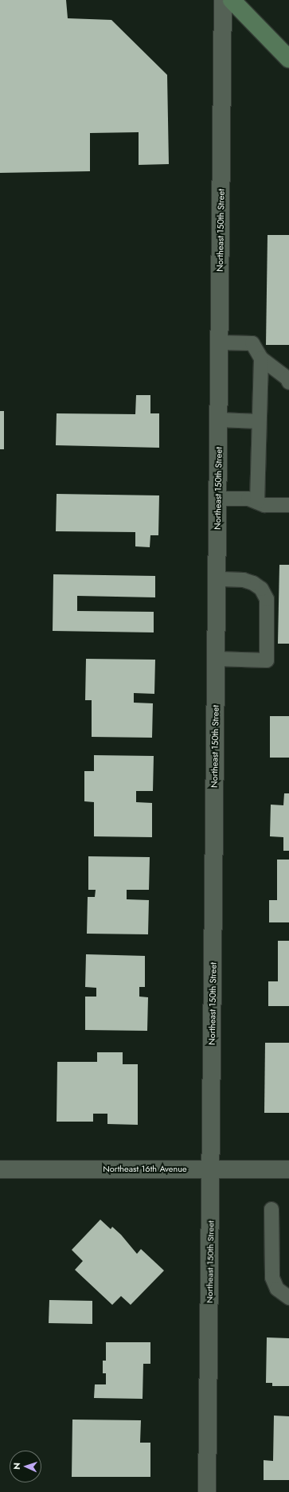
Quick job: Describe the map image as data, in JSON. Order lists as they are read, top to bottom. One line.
{"streets":{"street":["Northeast 150th Street","Northeast 16th Avenue"]},"crossings":[["Northeast 150th Street","Northeast 16th Avenue"]],"north":"left"}
